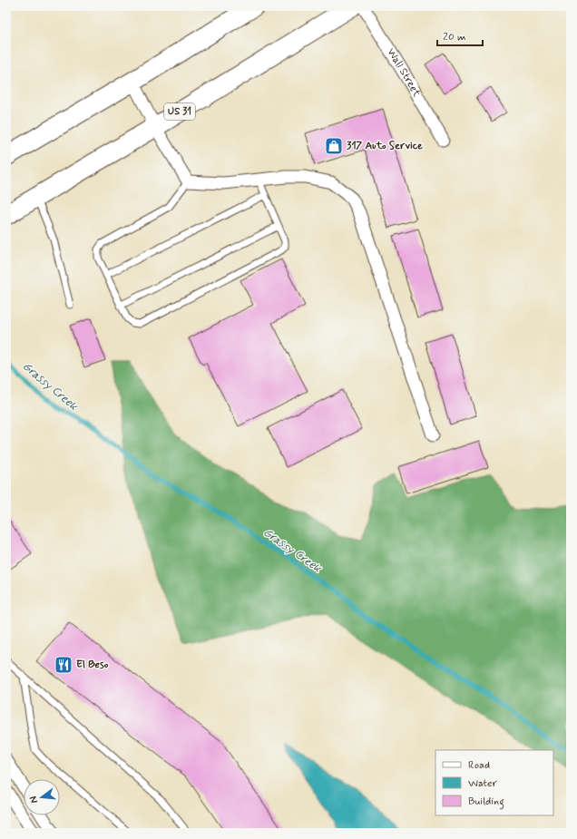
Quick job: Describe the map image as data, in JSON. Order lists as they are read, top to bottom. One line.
{"streets":{"main road":["US 31"],"street":["Wall Street"]},"water":["Grassy Creek"],"places":{"shop":["317 Auto Service"],"restaurant":["El Beso"]},"legend":["Road","Water","Building"],"scale_bar":"20 m","north":"left"}
